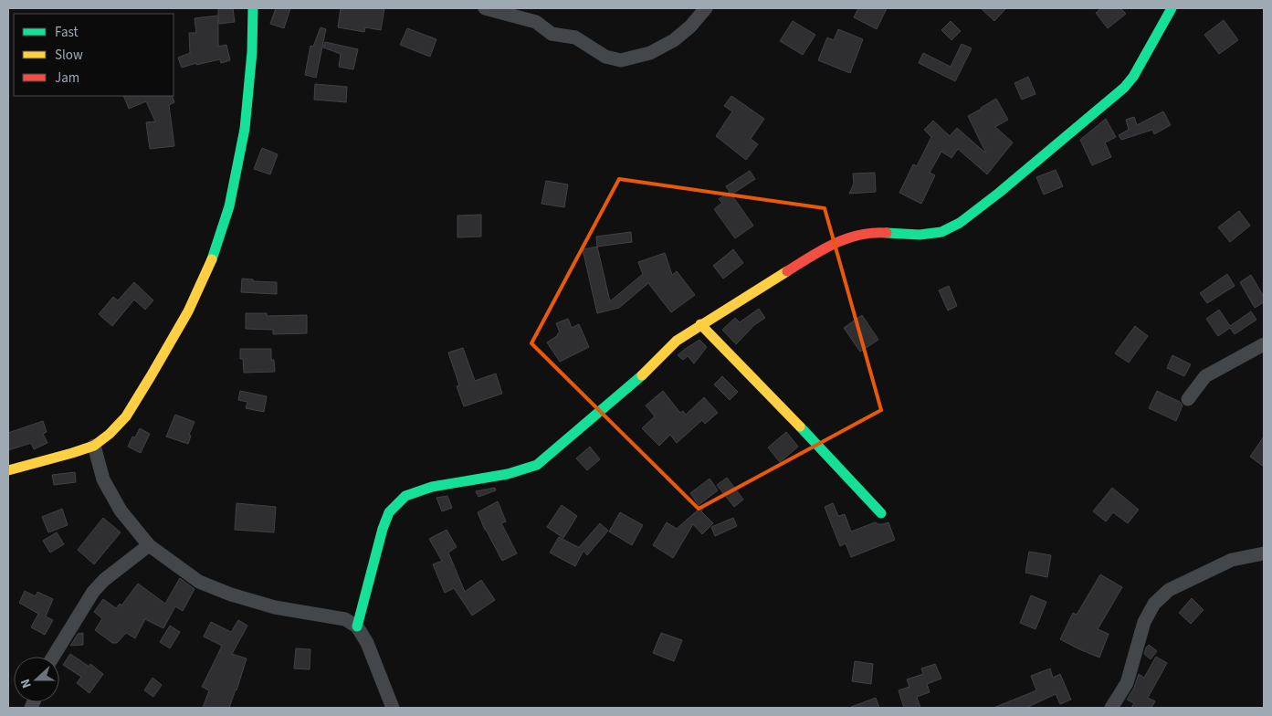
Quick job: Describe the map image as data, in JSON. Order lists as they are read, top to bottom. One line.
{"legend":["Fast","Slow","Jam"],"north":"left"}
